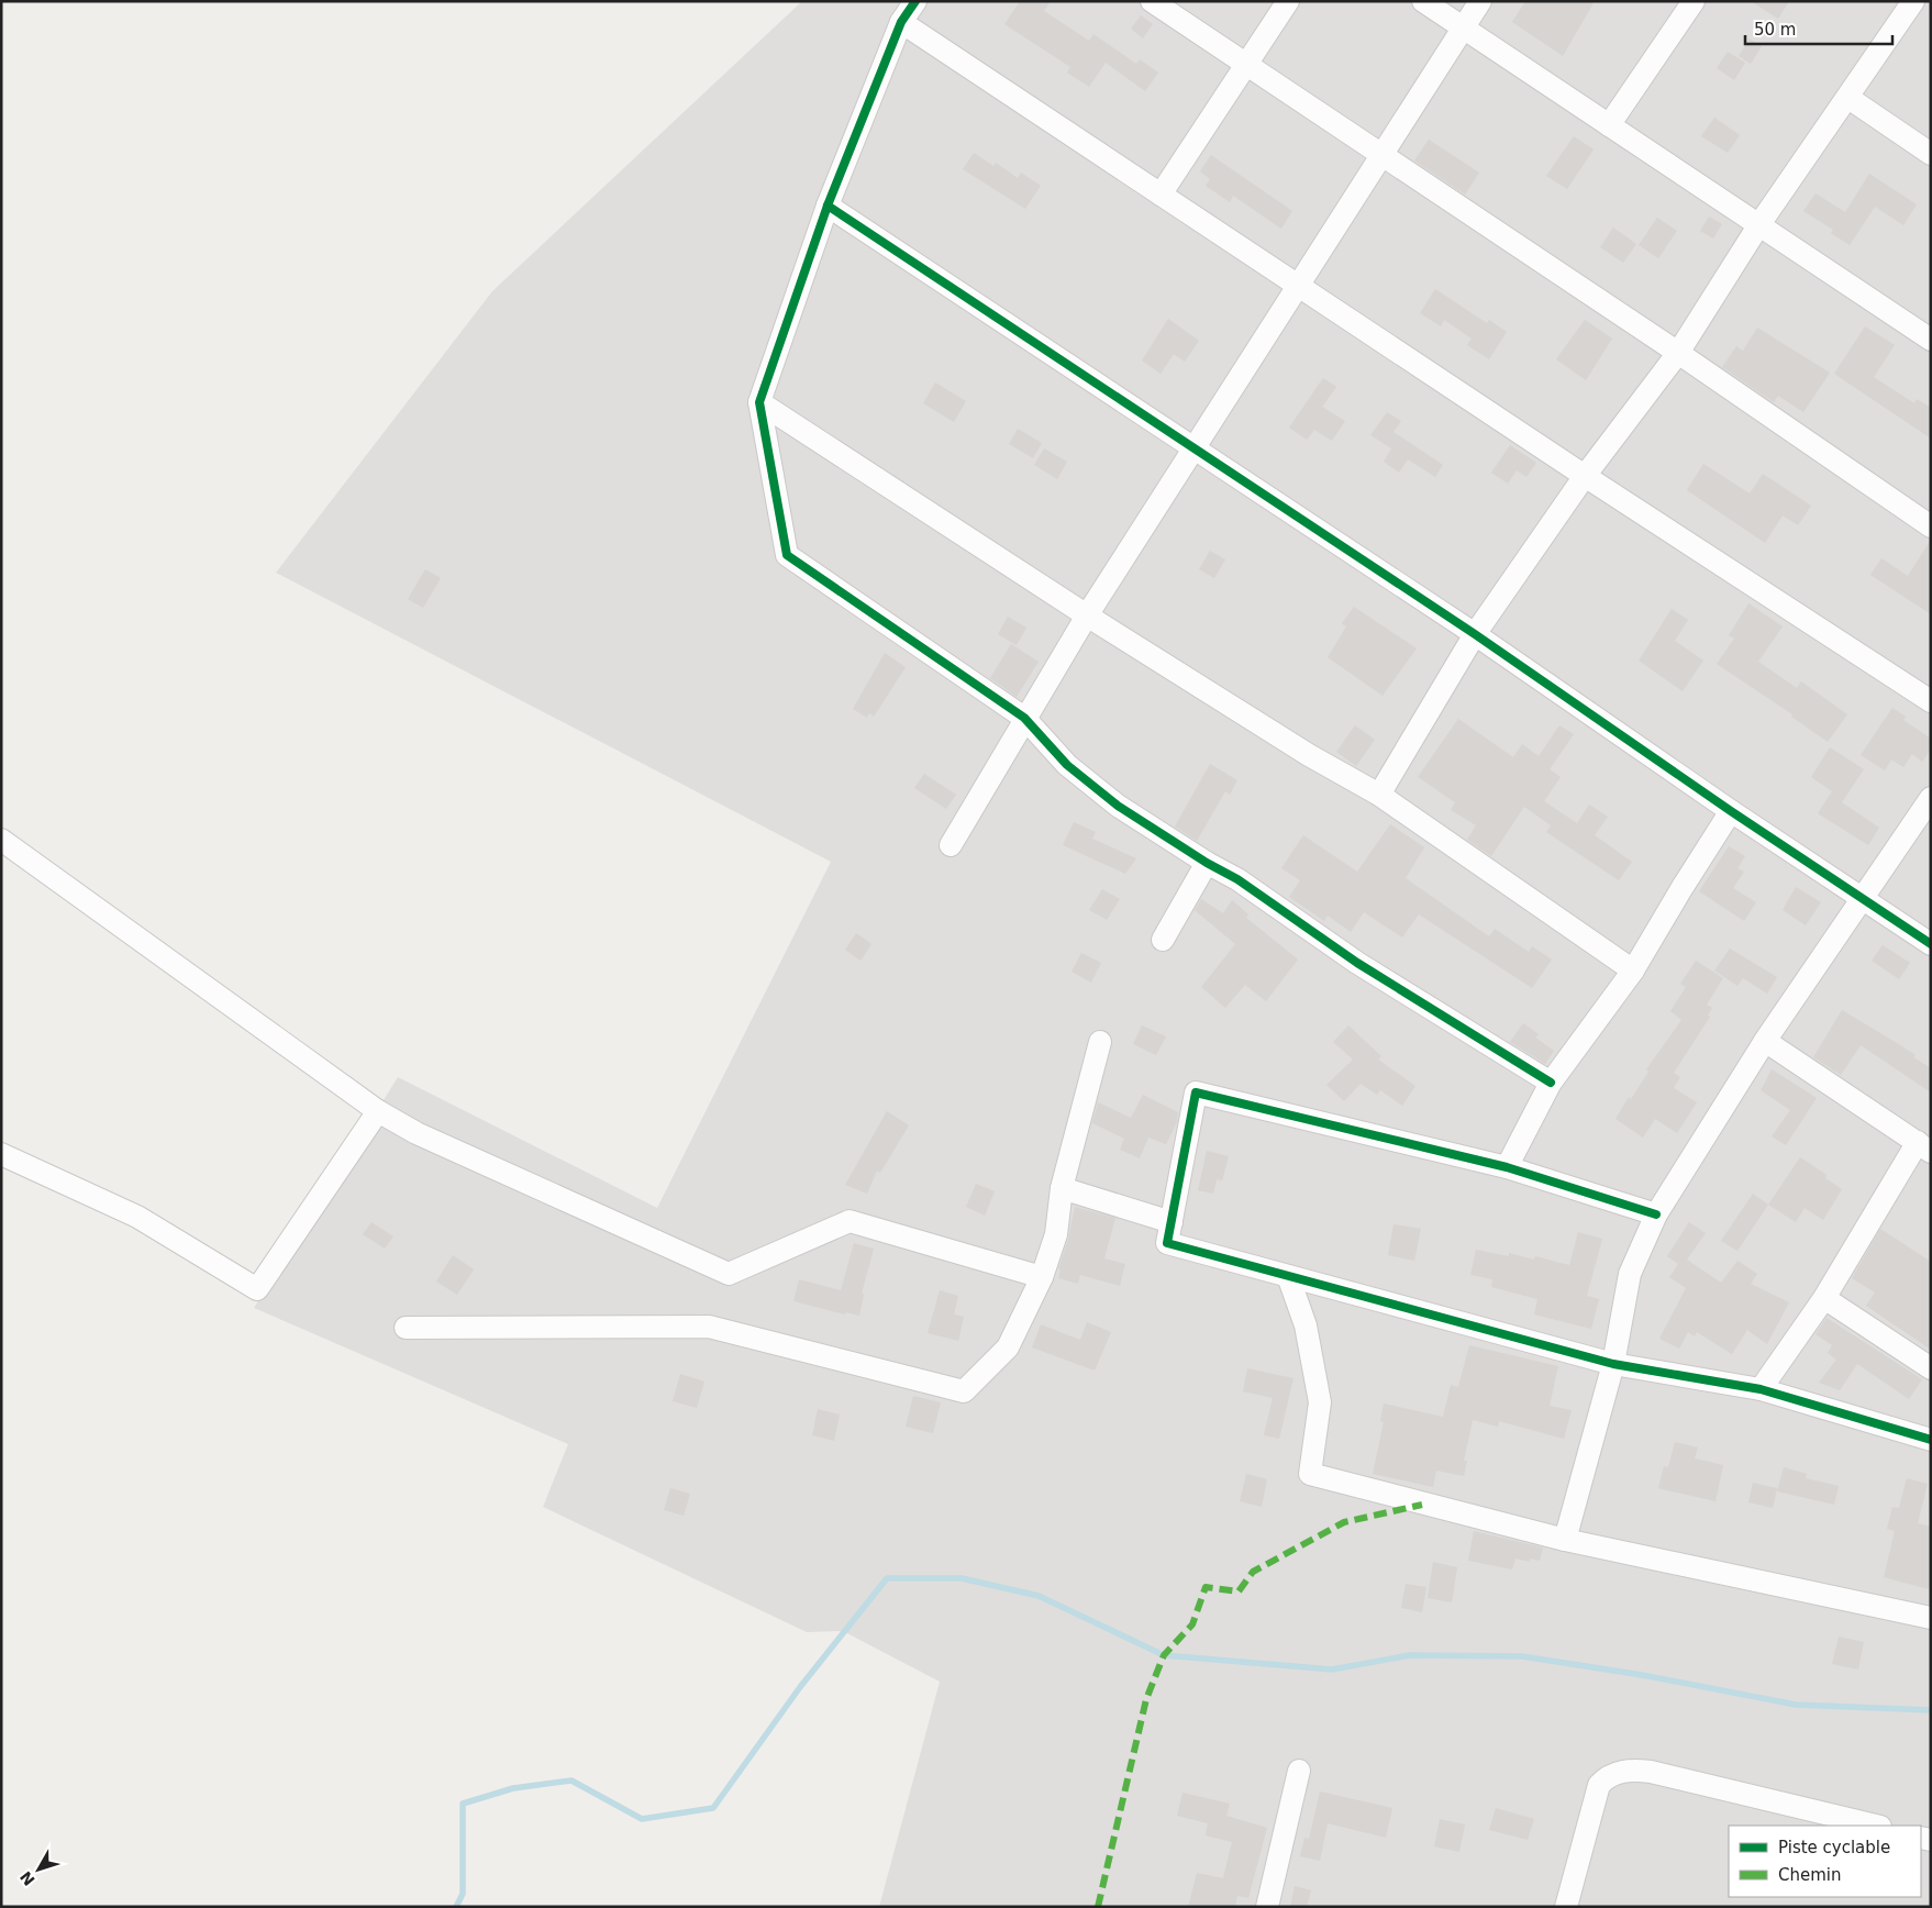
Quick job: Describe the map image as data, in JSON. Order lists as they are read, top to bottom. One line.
{"legend":["Piste cyclable","Chemin"],"scale_bar":"50 m","north":"bottom left"}
